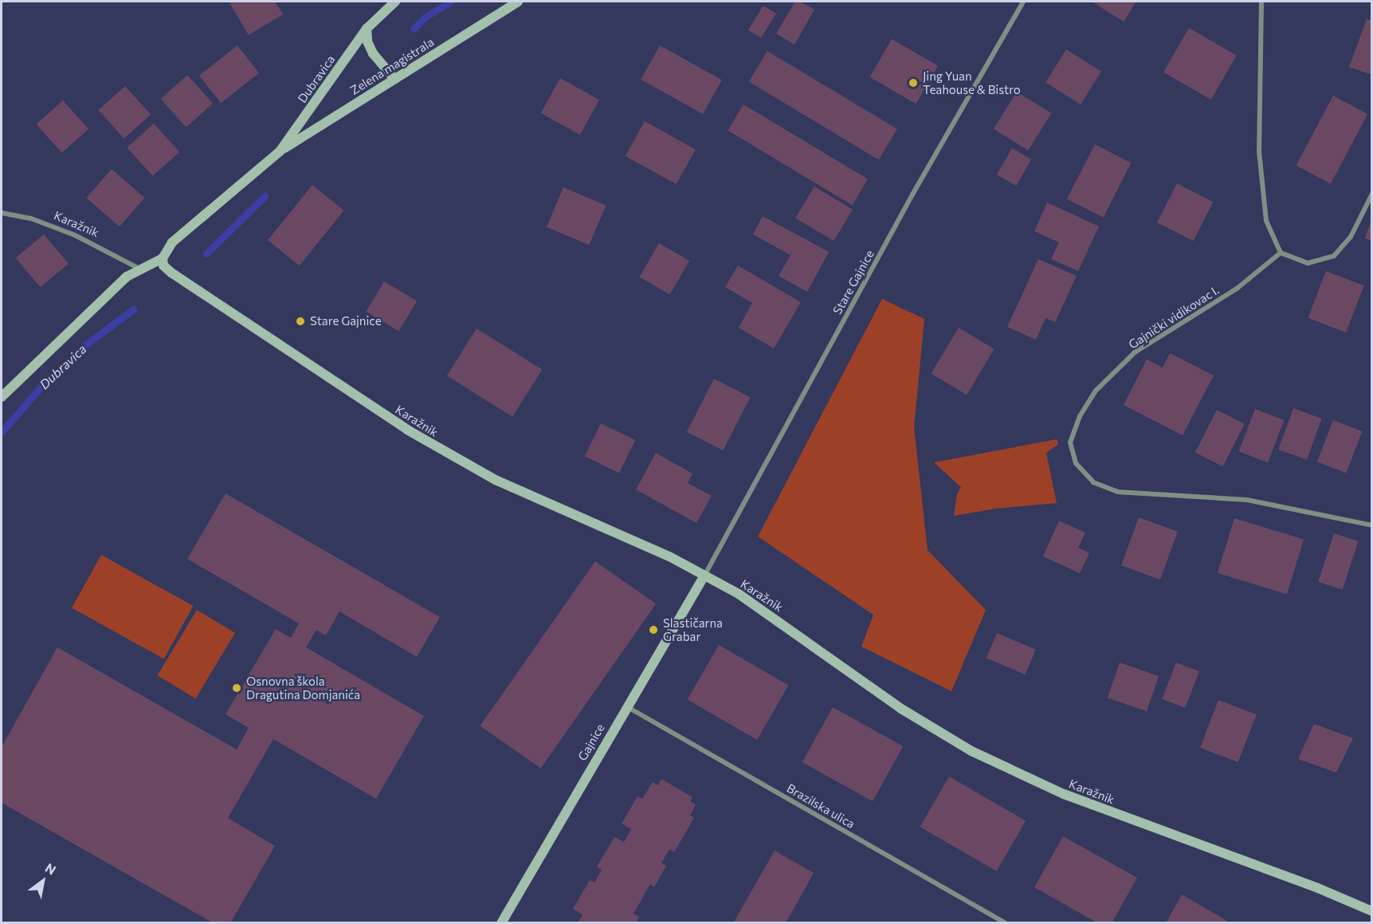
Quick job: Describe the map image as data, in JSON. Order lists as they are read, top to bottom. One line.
{"streets":{"street":["Zelena magistrala","Dubravica","Karažnik","Stare Gajnice","Gajnički vidikovac I.","Gajnice","Brazilska ulica"]},"crossings":[["Zelena magistrala","Dubravica"],["Dubravica","Karažnik"],["Karažnik","Stare Gajnice"],["Karažnik","Gajnice"],["Stare Gajnice","Gajnice"],["Gajnice","Brazilska ulica"]],"water":["Dubravica"],"places":["Jing Yuan Teahouse & Bistro","Stare Gajnice","Slastičarna Grabar","Osnovna škola Dragutina Domjanića"],"north":"top right"}
